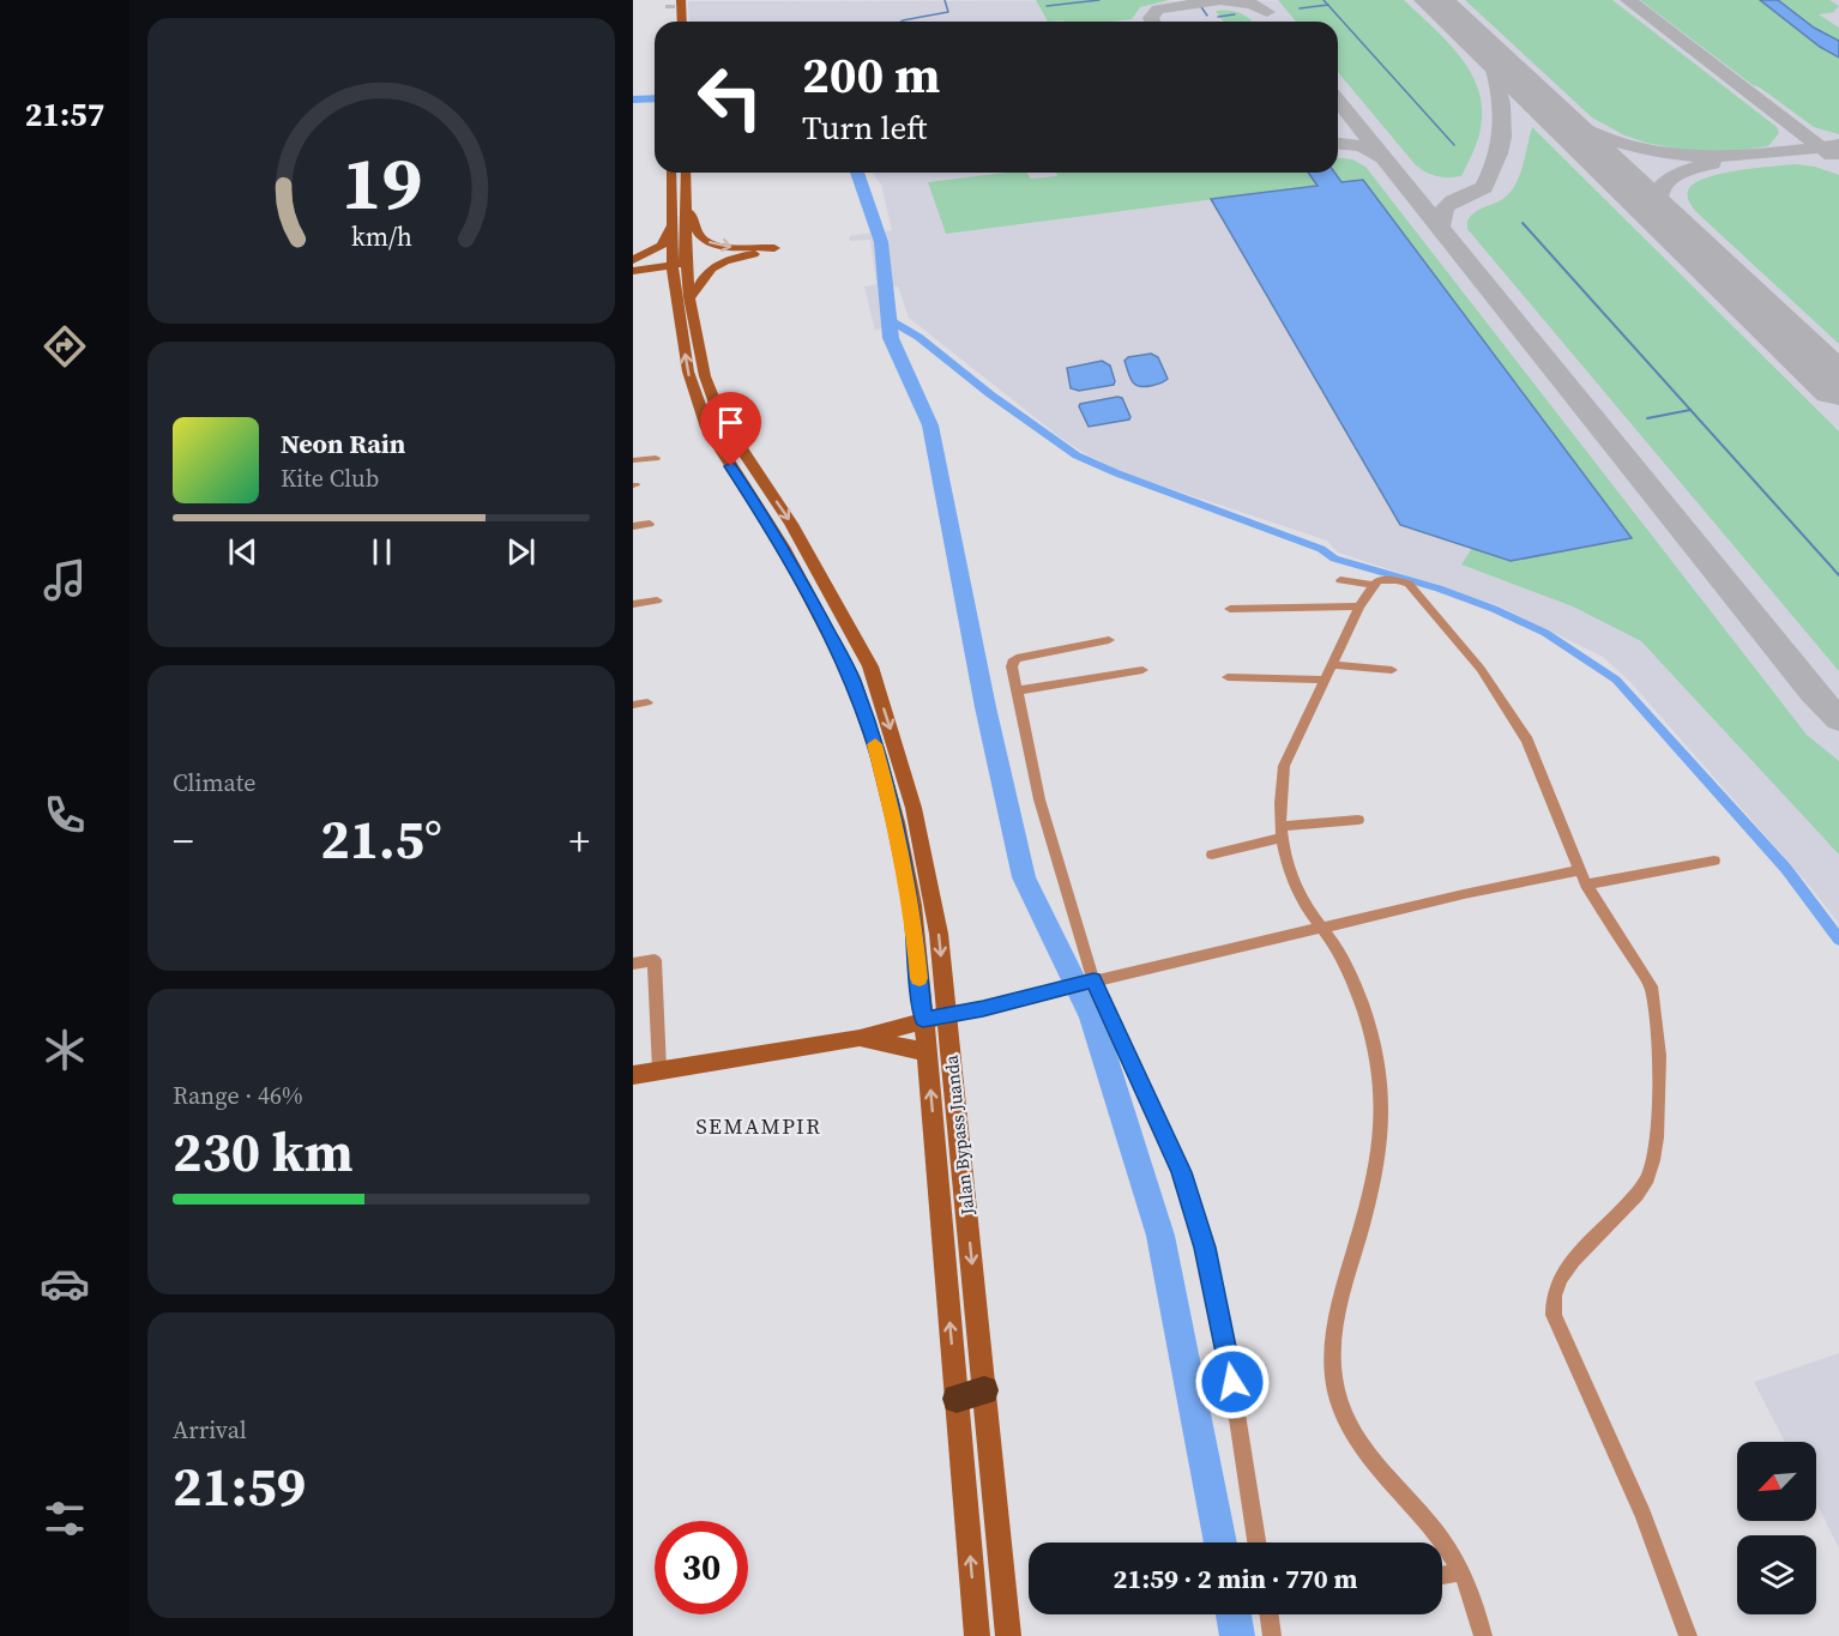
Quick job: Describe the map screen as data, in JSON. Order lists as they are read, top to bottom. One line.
{"streets":{"main road":["Jalan Bypass Juanda"]},"districts":["SEMAMPIR"],"north":"bottom left","page":{"tabs":"21:57","turn":["200 m","Turn left"],"song":["Neon Rain","Kite Club"],"tile":["Climate",["Range · 46%","230 km"],["Arrival","21:59"]],"heat":["−","21.5°","+"],"limit":"30","trip":"21:59 · 2 min · 770 m","gauge":["19","km/h"]}}
